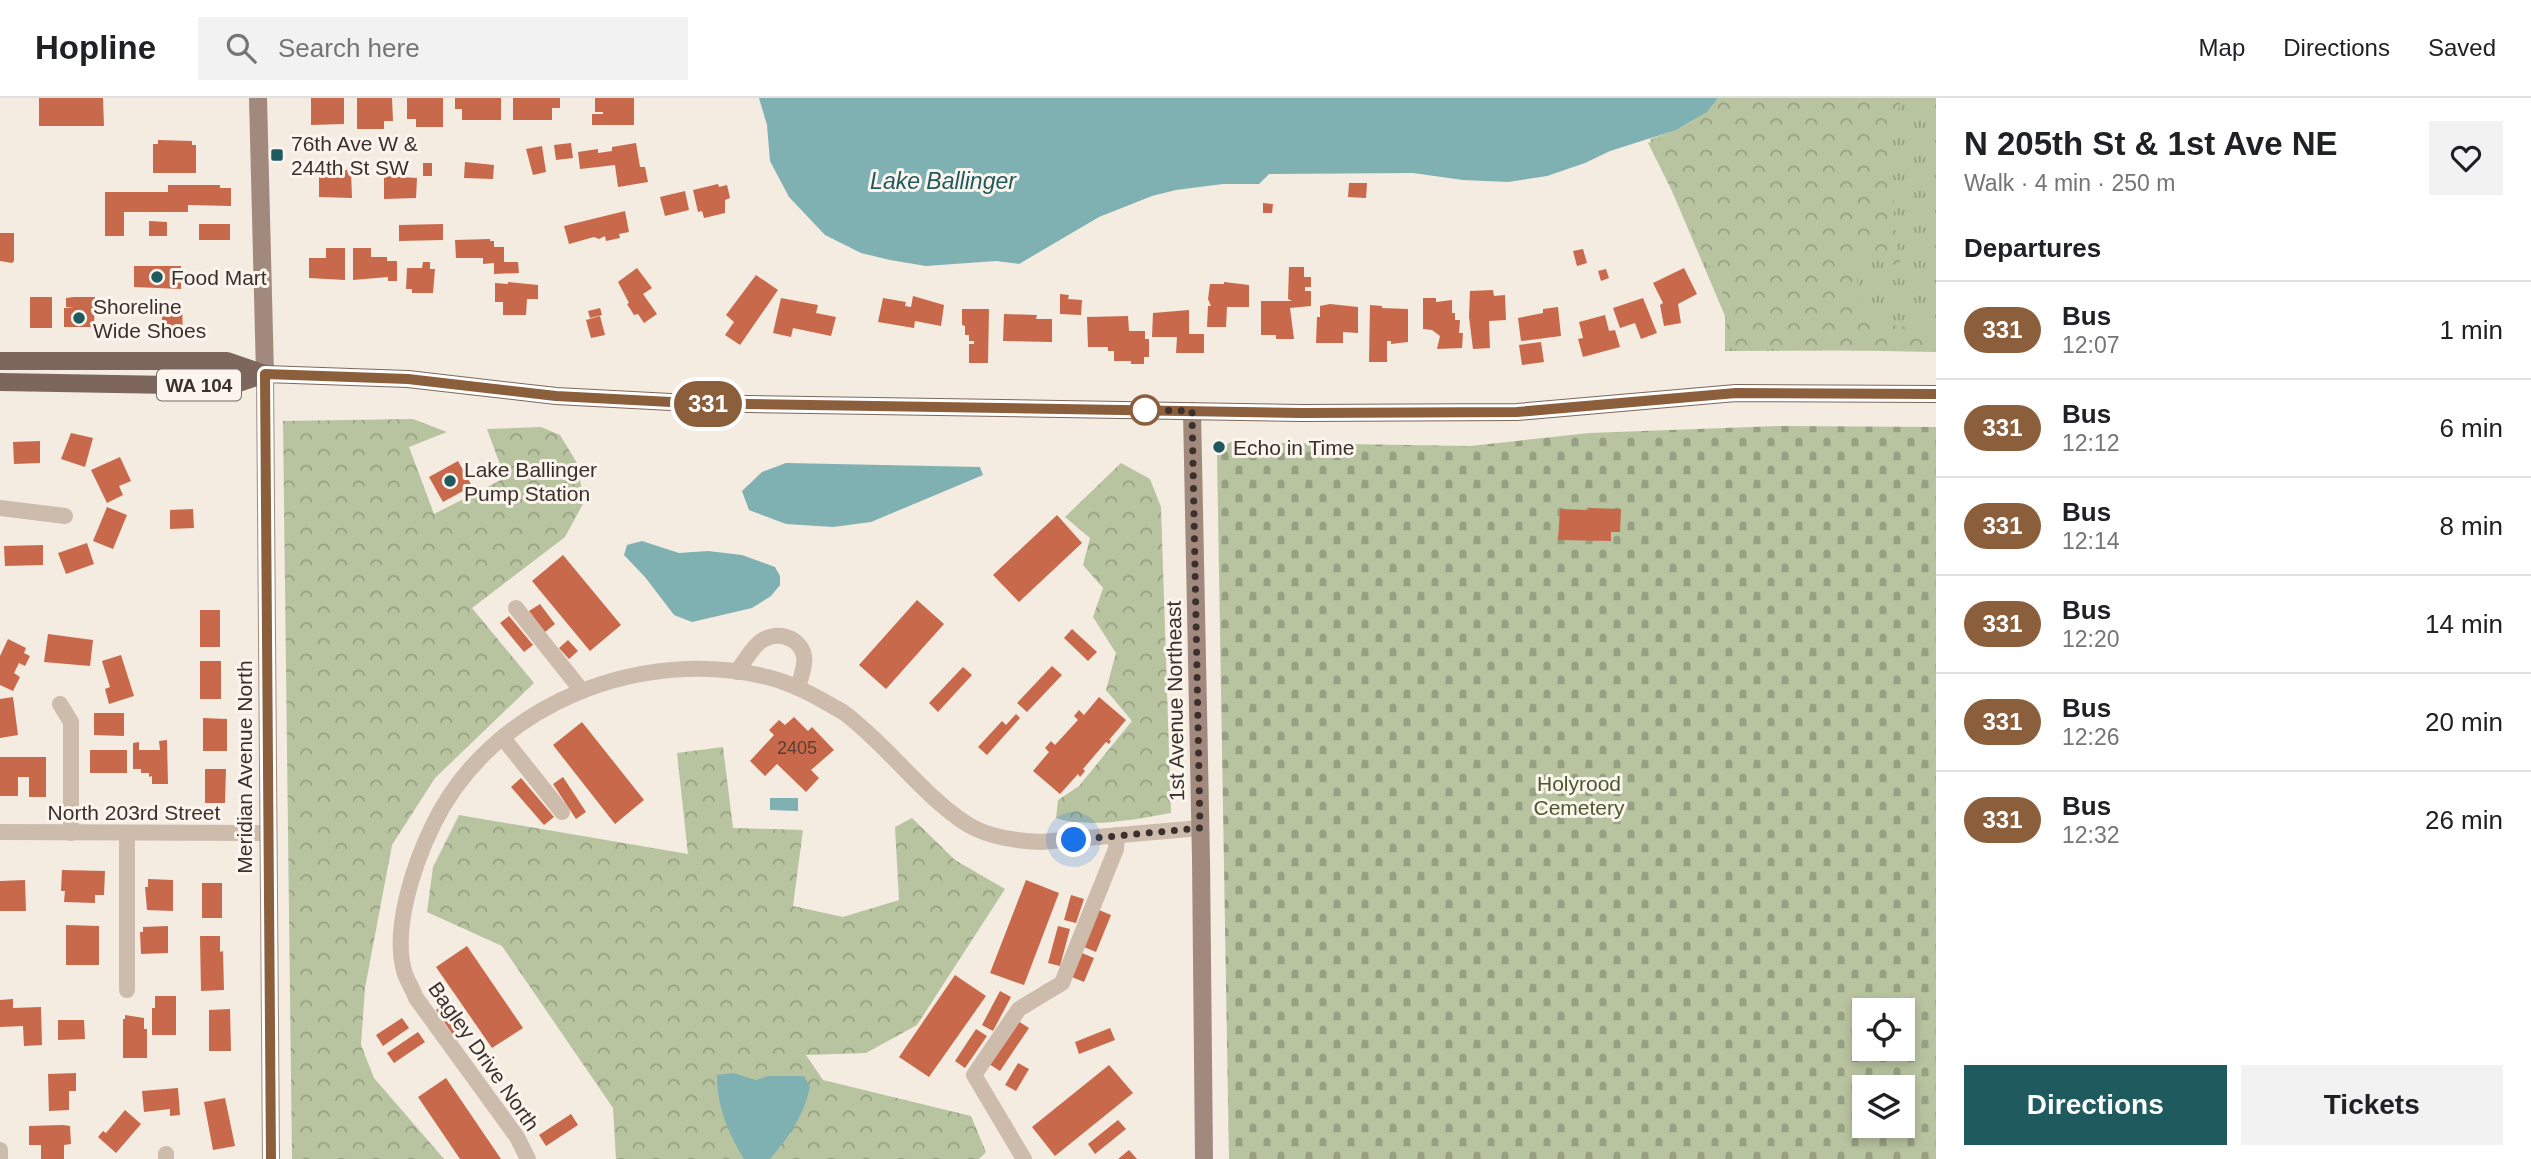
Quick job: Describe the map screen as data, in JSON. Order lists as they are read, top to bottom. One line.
{"streets":{"main road":["WA 104"],"street":["1st Avenue Northeast","Meridian Avenue North","North 203rd Street","Bagley Drive North"]},"crossings":[["WA 104","1st Avenue Northeast"],["WA 104","Meridian Avenue North"],["1st Avenue Northeast","Bagley Drive North"],["Meridian Avenue North","North 203rd Street"]],"water":["Lake Ballinger"],"parks":["Holyrood Cemetery"],"places":{"transit":["76th Ave W & 244th St SW"],"other":["Food Mart","Shoreline Wide Shoes","Echo in Time","Lake Ballinger Pump Station"]},"lines":["bus line 331"],"house_numbers":["2405"],"page":{"header":"Hopline","search":"Search here","nav":["Map","Directions","Saved"],"on_map":"331","heading":[["N 205th St & 1st Ave NE","Walk · 4 min · 250 m"],"Departures"],"list":[{"mark":"331","name":"Bus","note":"12:07","value":"1 min"},{"mark":"331","name":"Bus","note":"12:12","value":"6 min"},{"mark":"331","name":"Bus","note":"12:14","value":"8 min"},{"mark":"331","name":"Bus","note":"12:20","value":"14 min"},{"mark":"331","name":"Bus","note":"12:26","value":"20 min"},{"mark":"331","name":"Bus","note":"12:32","value":"26 min"}],"buttons":["Directions","Tickets"]}}
